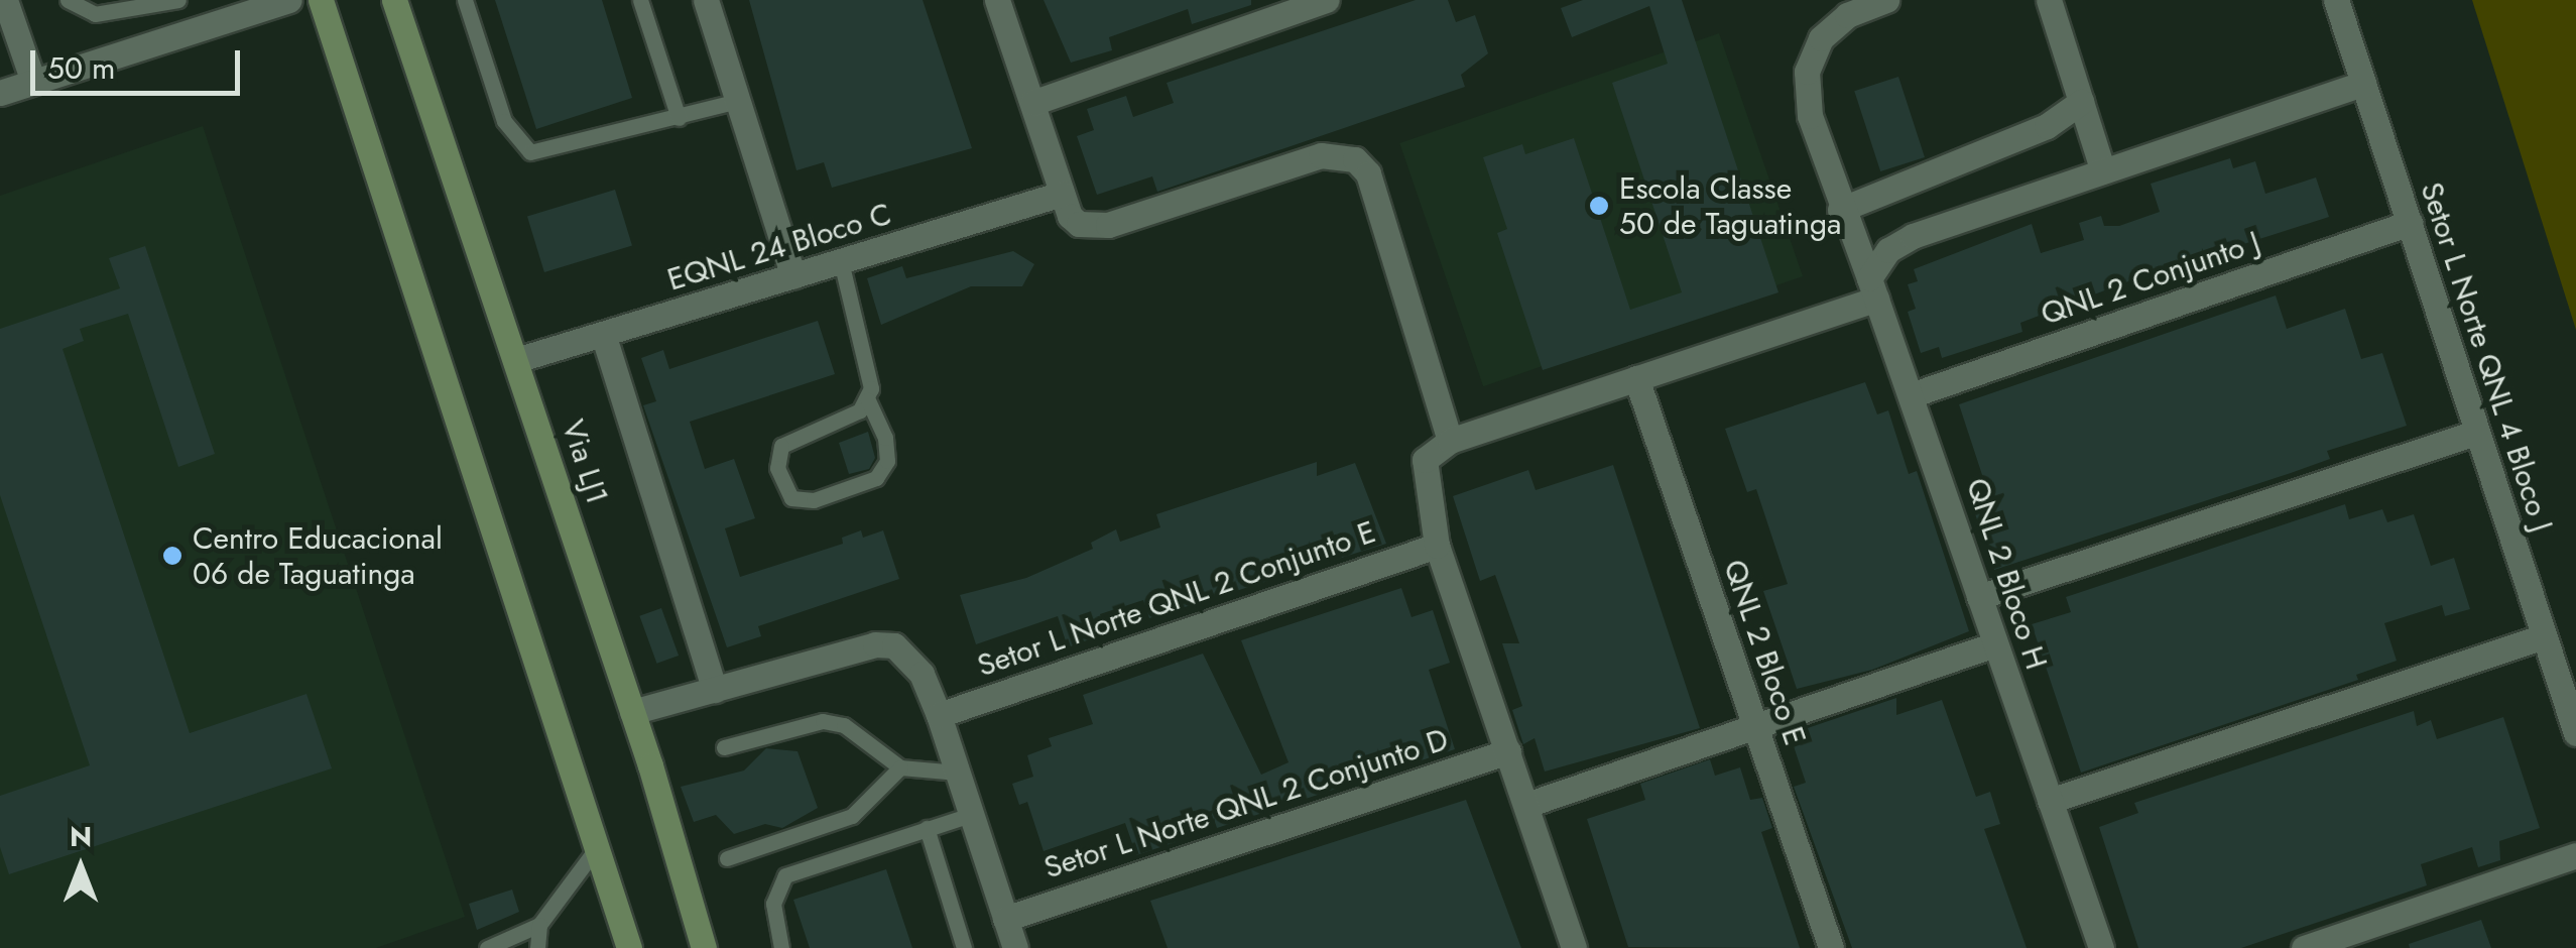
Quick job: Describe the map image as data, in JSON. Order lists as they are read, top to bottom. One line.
{"streets":{"main road":["Via LJ1"],"street":["EQNL 24 Bloco C","QNL 2 Conjunto J","Setor L Norte QNL 4 Bloco J","QNL 2 Bloco H","Setor L Norte QNL 2 Conjunto E","QNL 2 Bloco E","Setor L Norte QNL 2 Conjunto D"]},"crossings":[["EQNL 24 Bloco C","Via LJ1"],["QNL 2 Conjunto J","Setor L Norte QNL 4 Bloco J"],["QNL 2 Conjunto J","QNL 2 Bloco H"]],"places":["Escola Classe 50 de Taguatinga","Centro Educacional 06 de Taguatinga"],"scale_bar":"50 m","north":"top"}
